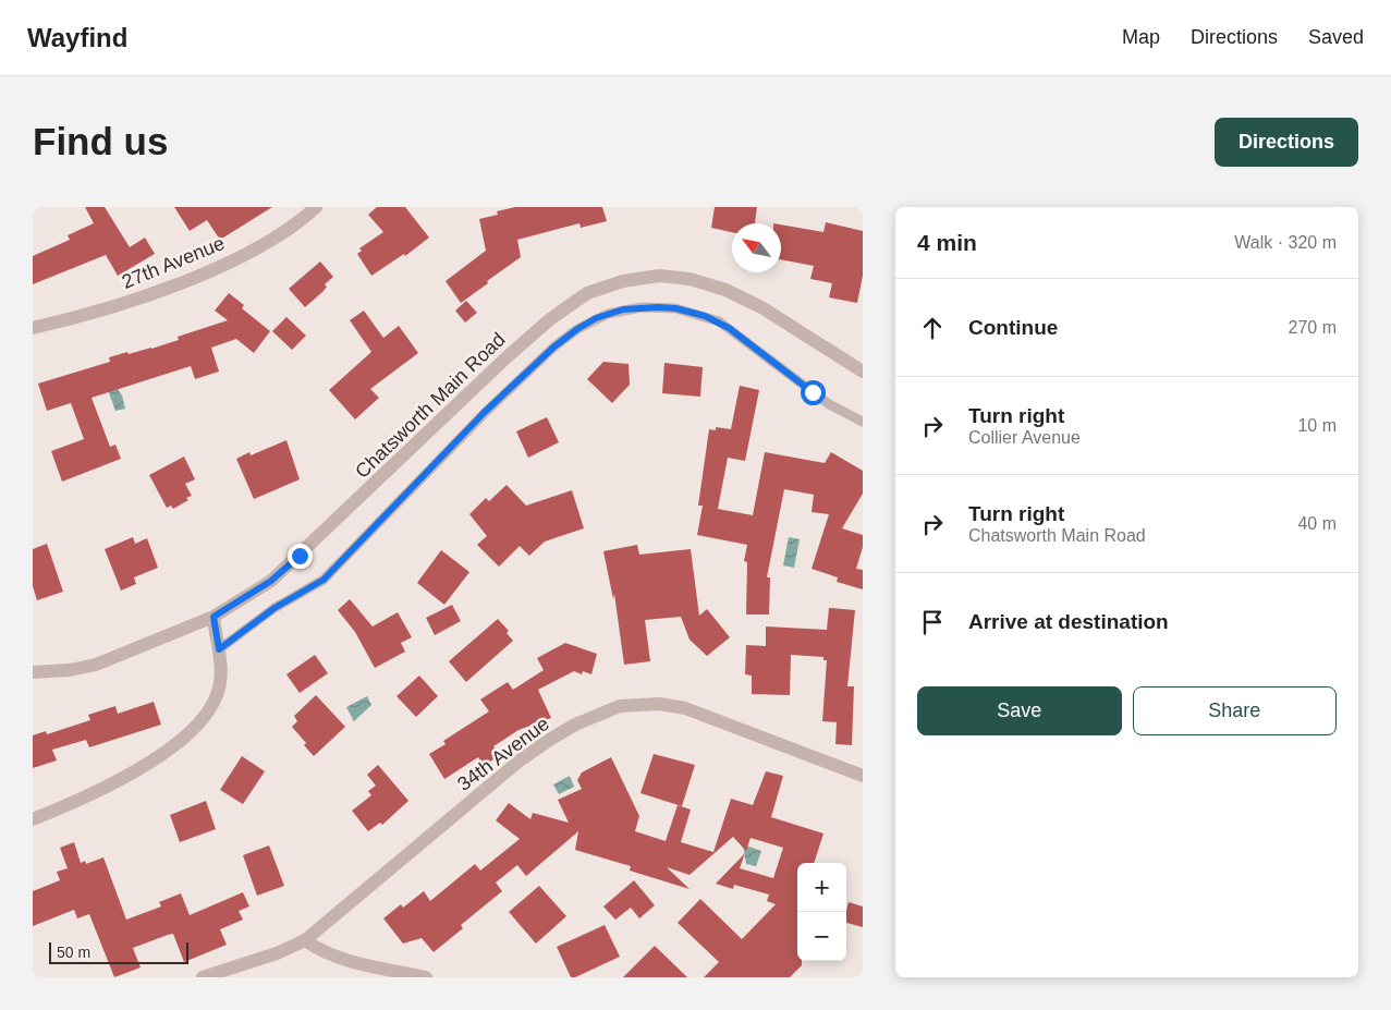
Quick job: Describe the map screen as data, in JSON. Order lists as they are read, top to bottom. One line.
{"streets":{"street":["27th Avenue","Chatsworth Main Road","34th Avenue"]},"scale_bar":"50 m","north":"top left","page":{"header":"Wayfind","nav":["Map","Directions","Saved"],"buttons":["Directions",["Save","Share"]],"title":"Find us","heading":["4 min","Walk · 320 m"],"list":[["Continue","270 m"],["Turn right","Collier Avenue","10 m"],["Turn right","Chatsworth Main Road","40 m"],"Arrive at destination"],"map_buttons":["+","−"],"scale":"50 m"}}
